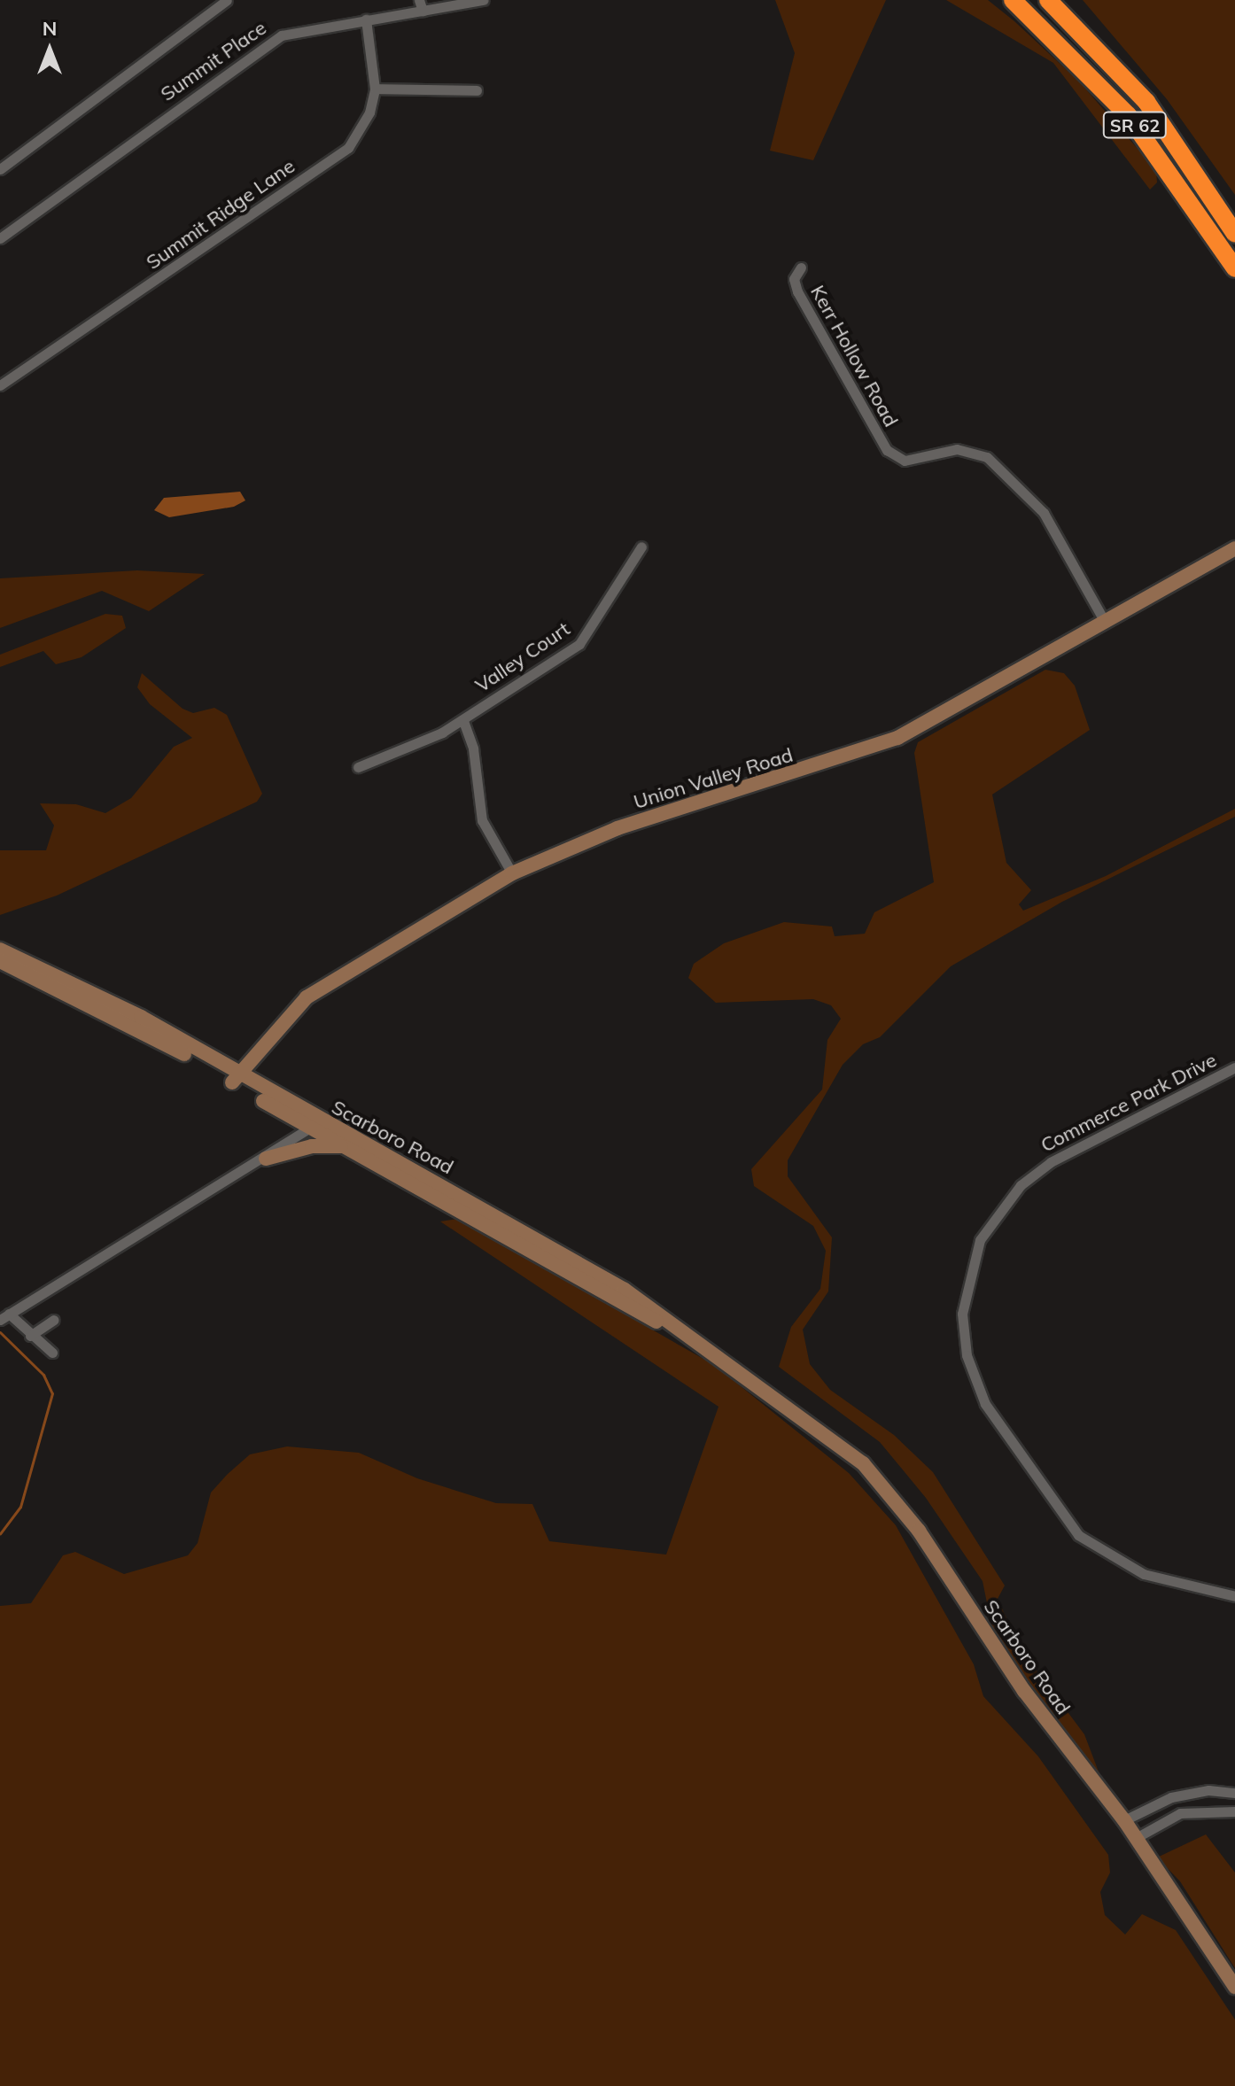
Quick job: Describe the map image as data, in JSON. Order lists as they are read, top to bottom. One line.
{"streets":{"highway":["SR 62"],"main road":["Union Valley Road","Scarboro Road"],"street":["Summit Place","Summit Ridge Lane","Kerr Hollow Road","Valley Court","Commerce Park Drive"]},"crossings":[["Summit Place","Summit Ridge Lane"],["Kerr Hollow Road","Union Valley Road"],["Union Valley Road","Scarboro Road"]],"north":"top"}
